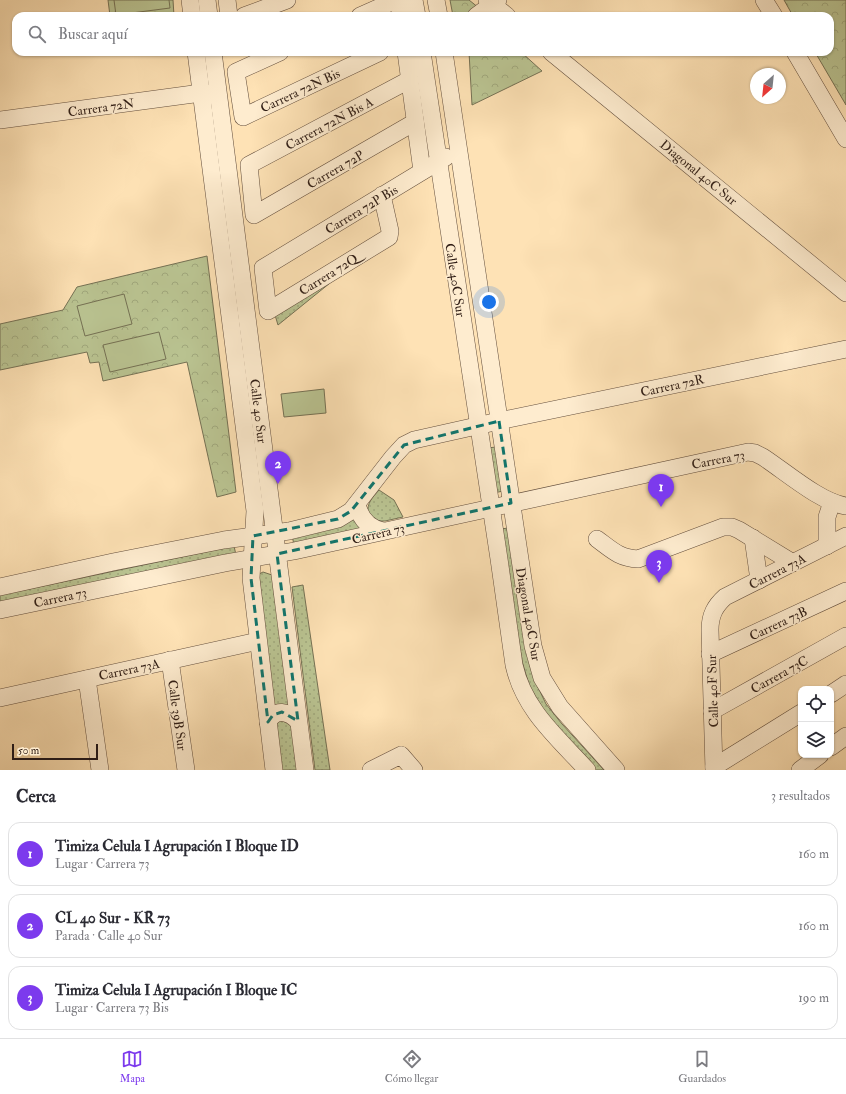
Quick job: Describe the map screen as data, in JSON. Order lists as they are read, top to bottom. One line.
{"streets":{"street":["Carrera 72N Bis","Carrera 72N","Carrera 72N Bis A","Carrera 72P","Diagonal 40C Sur","Carrera 72P Bis","Carrera 72Q","Calle 40C Sur","Carrera 72R","Calle 40 Sur","Carrera 73","Carrera 73A","Carrera 73B","Carrera 73C","Calle 40F Sur","Calle 39B Sur"]},"crossings":[["Carrera 72N","Calle 40 Sur"],["Carrera 72N Bis A","Carrera 72P"],["Diagonal 40C Sur","Calle 40C Sur"],["Diagonal 40C Sur","Carrera 73"],["Carrera 72P Bis","Carrera 72Q"],["Carrera 72P Bis","Calle 40C Sur"],["Calle 40C Sur","Carrera 72R"],["Calle 40C Sur","Carrera 73"],["Carrera 72R","Carrera 73"],["Calle 40 Sur","Carrera 73"],["Calle 40 Sur","Carrera 73A"],["Carrera 73A","Calle 40F Sur"],["Carrera 73A","Calle 39B Sur"],["Carrera 73B","Calle 40F Sur"],["Carrera 73C","Calle 40F Sur"]],"scale_bar":"50 m","north":"bottom left","page":{"search":"Buscar aquí","pins":["2","1","3"],"scale":"50 m","heading":["Cerca","3 resultados"],"list":[{"mark":"1","name":"Timiza Celula I Agrupación I Bloque ID","note":"Lugar · Carrera 73","value":"160 m"},{"mark":"2","name":"CL 40 Sur - KR 73","note":"Parada · Calle 40 Sur","value":"160 m"},{"mark":"3","name":"Timiza Celula I Agrupación I Bloque IC","note":"Lugar · Carrera 73 Bis","value":"190 m"}],"nav":["Mapa","Cómo llegar","Guardados"]}}
